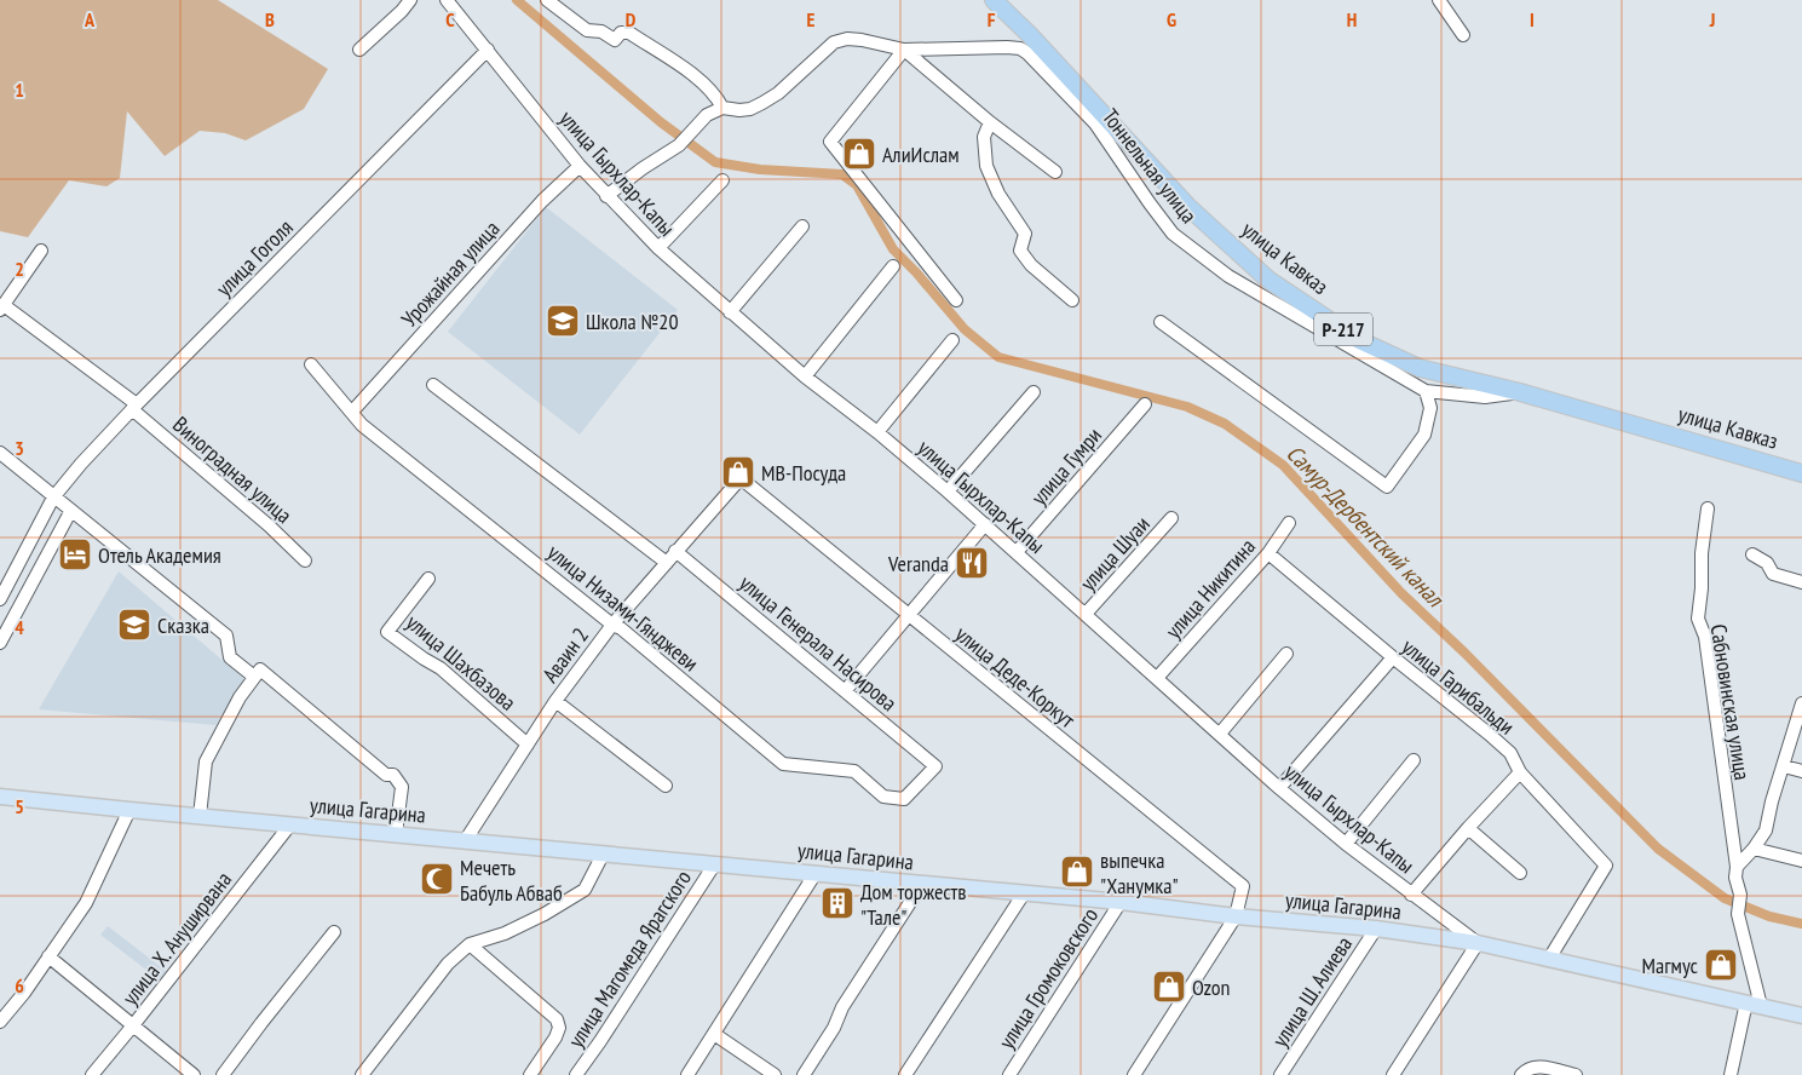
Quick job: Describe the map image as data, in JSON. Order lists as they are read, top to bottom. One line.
{"streets":{"highway":["улица Кавказ","Р-217"],"main road":["улица Гагарина"],"street":["Тоннельная улица","улица Гырхлар-Капы","улица Гоголя","Урожайная улица","улица Гумри","Виноградная улица","улица Шуаи","улица Никитина","улица Низами-Гянджеви","улица Генерала Насирова","Аваин 2","улица Шахбазова","улица Деде-Коркут","улица Гарибальди","Сабновинская улица","улица Х. Ануширвана","улица Магомеда Ярагского","улица Громоковского","улица Ш. Алиева"]},"crossings":[["улица Гырхлар-Капы","улица Гоголя"],["улица Гырхлар-Капы","Урожайная улица"],["улица Гырхлар-Капы","улица Гумри"],["улица Гырхлар-Капы","улица Шуаи"],["улица Гырхлар-Капы","улица Никитина"],["улица Гырхлар-Капы","улица Гагарина"],["улица Гоголя","Виноградная улица"],["Урожайная улица","улица Низами-Гянджеви"],["улица Никитина","улица Гарибальди"],["улица Низами-Гянджеви","улица Генерала Насирова"],["улица Низами-Гянджеви","Аваин 2"],["улица Генерала Насирова","Аваин 2"],["Аваин 2","улица Шахбазова"],["Аваин 2","улица Деде-Коркут"],["Аваин 2","улица Гагарина"],["улица Деде-Коркут","улица Гагарина"],["улица Гарибальди","улица Гагарина"],["Сабновинская улица","улица Гагарина"],["улица Гагарина","улица Х. Ануширвана"],["улица Гагарина","улица Магомеда Ярагского"],["улица Гагарина","улица Громоковского"],["улица Гагарина","улица Ш. Алиева"]],"water":["Самур-Дербентский канал"],"places":{"shop":["АлиИслам","МВ-Посуда","выпечка \"Ханумка\"","Магмус","Ozon"],"school or university":["Школа №20","Сказка"],"hotel":["Отель Академия"],"restaurant":["Veranda"],"mosque":["Мечеть Бабуль Абваб"],"building":["Дом торжеств \"Тале\""]},"grid":{"columns":["A","B","C","D","E","F","G","H","I","J"],"rows":["1","2","3","4","5","6"]}}
